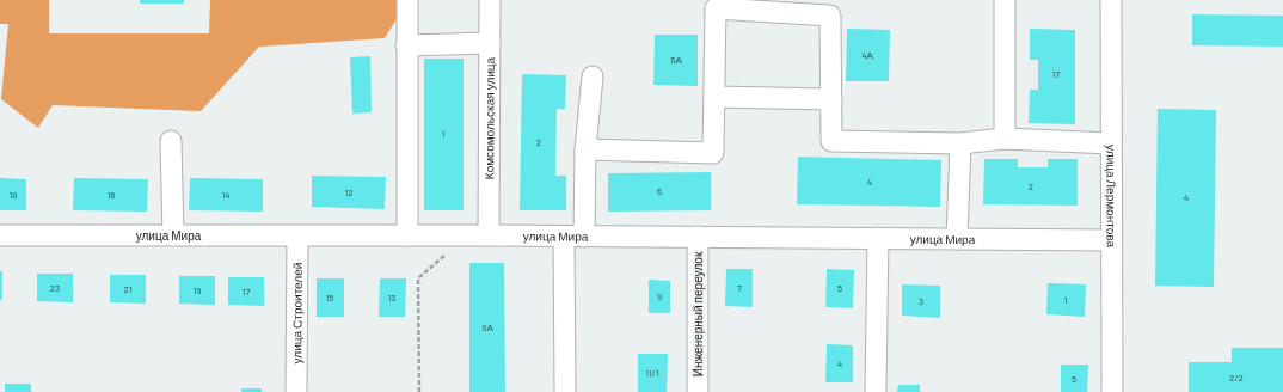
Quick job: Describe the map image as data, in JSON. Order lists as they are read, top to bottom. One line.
{"streets":{"street":["Комсомольская улица","улица Лермонтова","улица Мира","улица Строителей","Инженерный переулок"]},"crossings":[["Комсомольская улица","улица Мира"],["улица Лермонтова","улица Мира"],["улица Мира","улица Строителей"],["улица Мира","Инженерный переулок"]],"house_numbers":["4А","6А","17","1","2","4","2","6","12","18","16","14","4","23","7","5","21","19","17","9","15","13","1","3","9А","4","11/1","2/2","5"]}
